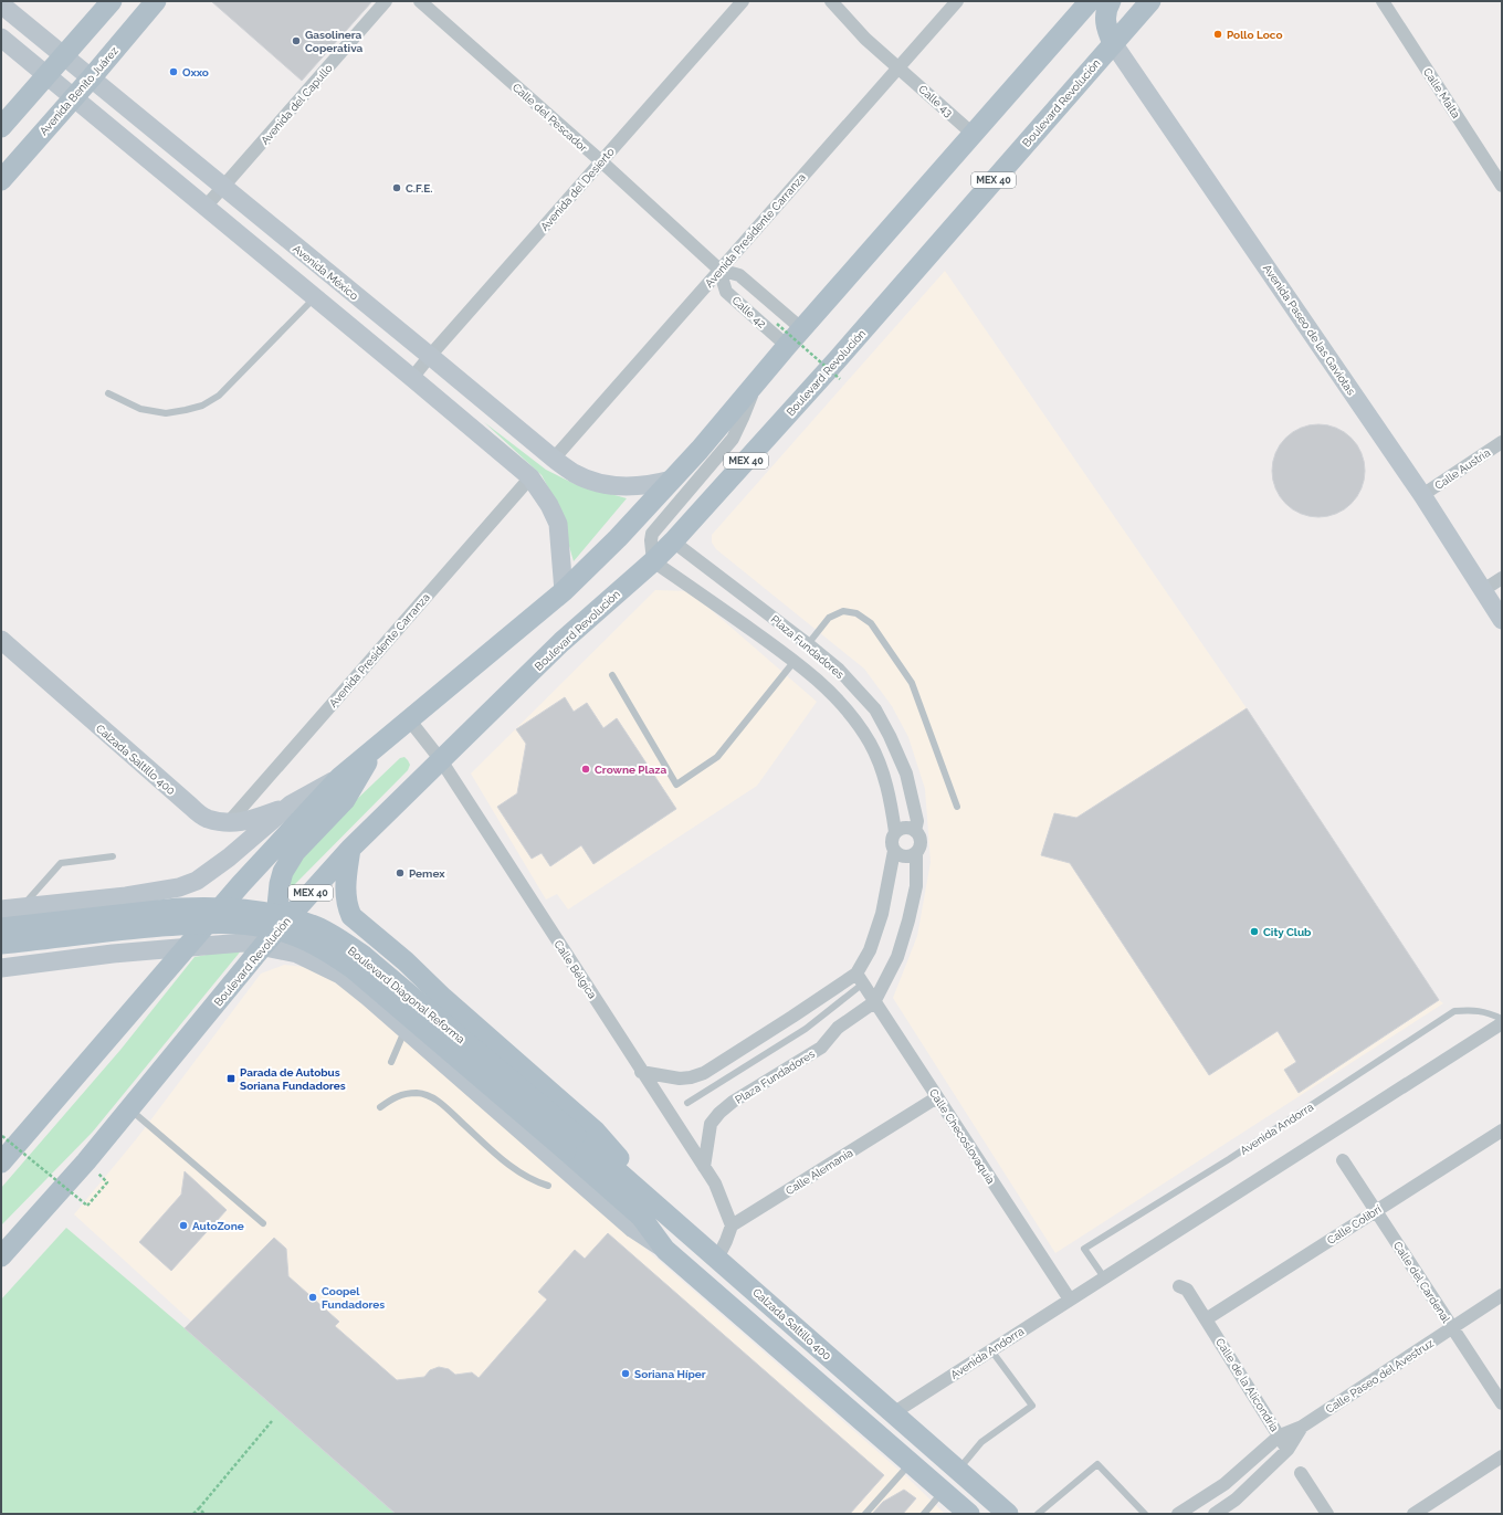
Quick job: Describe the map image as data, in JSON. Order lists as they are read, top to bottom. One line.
{"streets":{"main road":["Avenida Benito Juárez","Boulevard Revolución","MEX 40","Calzada Saltillo 400","Boulevard Diagonal Reforma"],"street":["Calle Malta","Calle 43","Avenida del Capullo","Calle del Pescador","Avenida del Desierto","Avenida Presidente Carranza","Avenida México","Calle 42","Avenida Paseo de las Gaviotas","Calle Austria","Plaza Fundadores","Calle Bélgica","Avenida Andorra","Calle Checoslovaquia","Calle Alemania","Calle Colibrí","Calle del Cardenal","Calle Paseo del Avestruz","Calle de la Alicondria"]},"crossings":[["Avenida Benito Juárez","Avenida México"],["Calle 43","Avenida Presidente Carranza"],["Boulevard Revolución","Avenida Paseo de las Gaviotas"],["Boulevard Revolución","Plaza Fundadores"],["Boulevard Revolución","Calle Bélgica"],["Avenida del Capullo","Avenida México"],["Calle del Pescador","Avenida del Desierto"],["Calle del Pescador","Avenida Presidente Carranza"],["Calle del Pescador","Calle 42"],["Avenida del Desierto","Avenida México"],["Avenida Presidente Carranza","Avenida México"],["Avenida Presidente Carranza","Calle 42"],["Avenida Presidente Carranza","Calzada Saltillo 400"],["Avenida Paseo de las Gaviotas","Calle Austria"],["Plaza Fundadores","Calle Bélgica"],["Plaza Fundadores","Calle Checoslovaquia"],["Calzada Saltillo 400","Boulevard Diagonal Reforma"],["Calzada Saltillo 400","Avenida Andorra"],["Calle Bélgica","Calle Alemania"],["Avenida Andorra","Calle Checoslovaquia"],["Calle Checoslovaquia","Calle Alemania"],["Calle Colibrí","Calle del Cardenal"],["Calle Colibrí","Calle de la Alicondria"],["Calle del Cardenal","Calle Paseo del Avestruz"],["Calle Paseo del Avestruz","Calle de la Alicondria"]],"places":{"other":["Pollo Loco","Gasolinera Coperativa","Oxxo","C.F.E.","Crowne Plaza","Pemex","City Club","AutoZone","Coopel Fundadores","Soriana Híper"],"transit":["Parada de Autobus Soriana Fundadores"]}}
